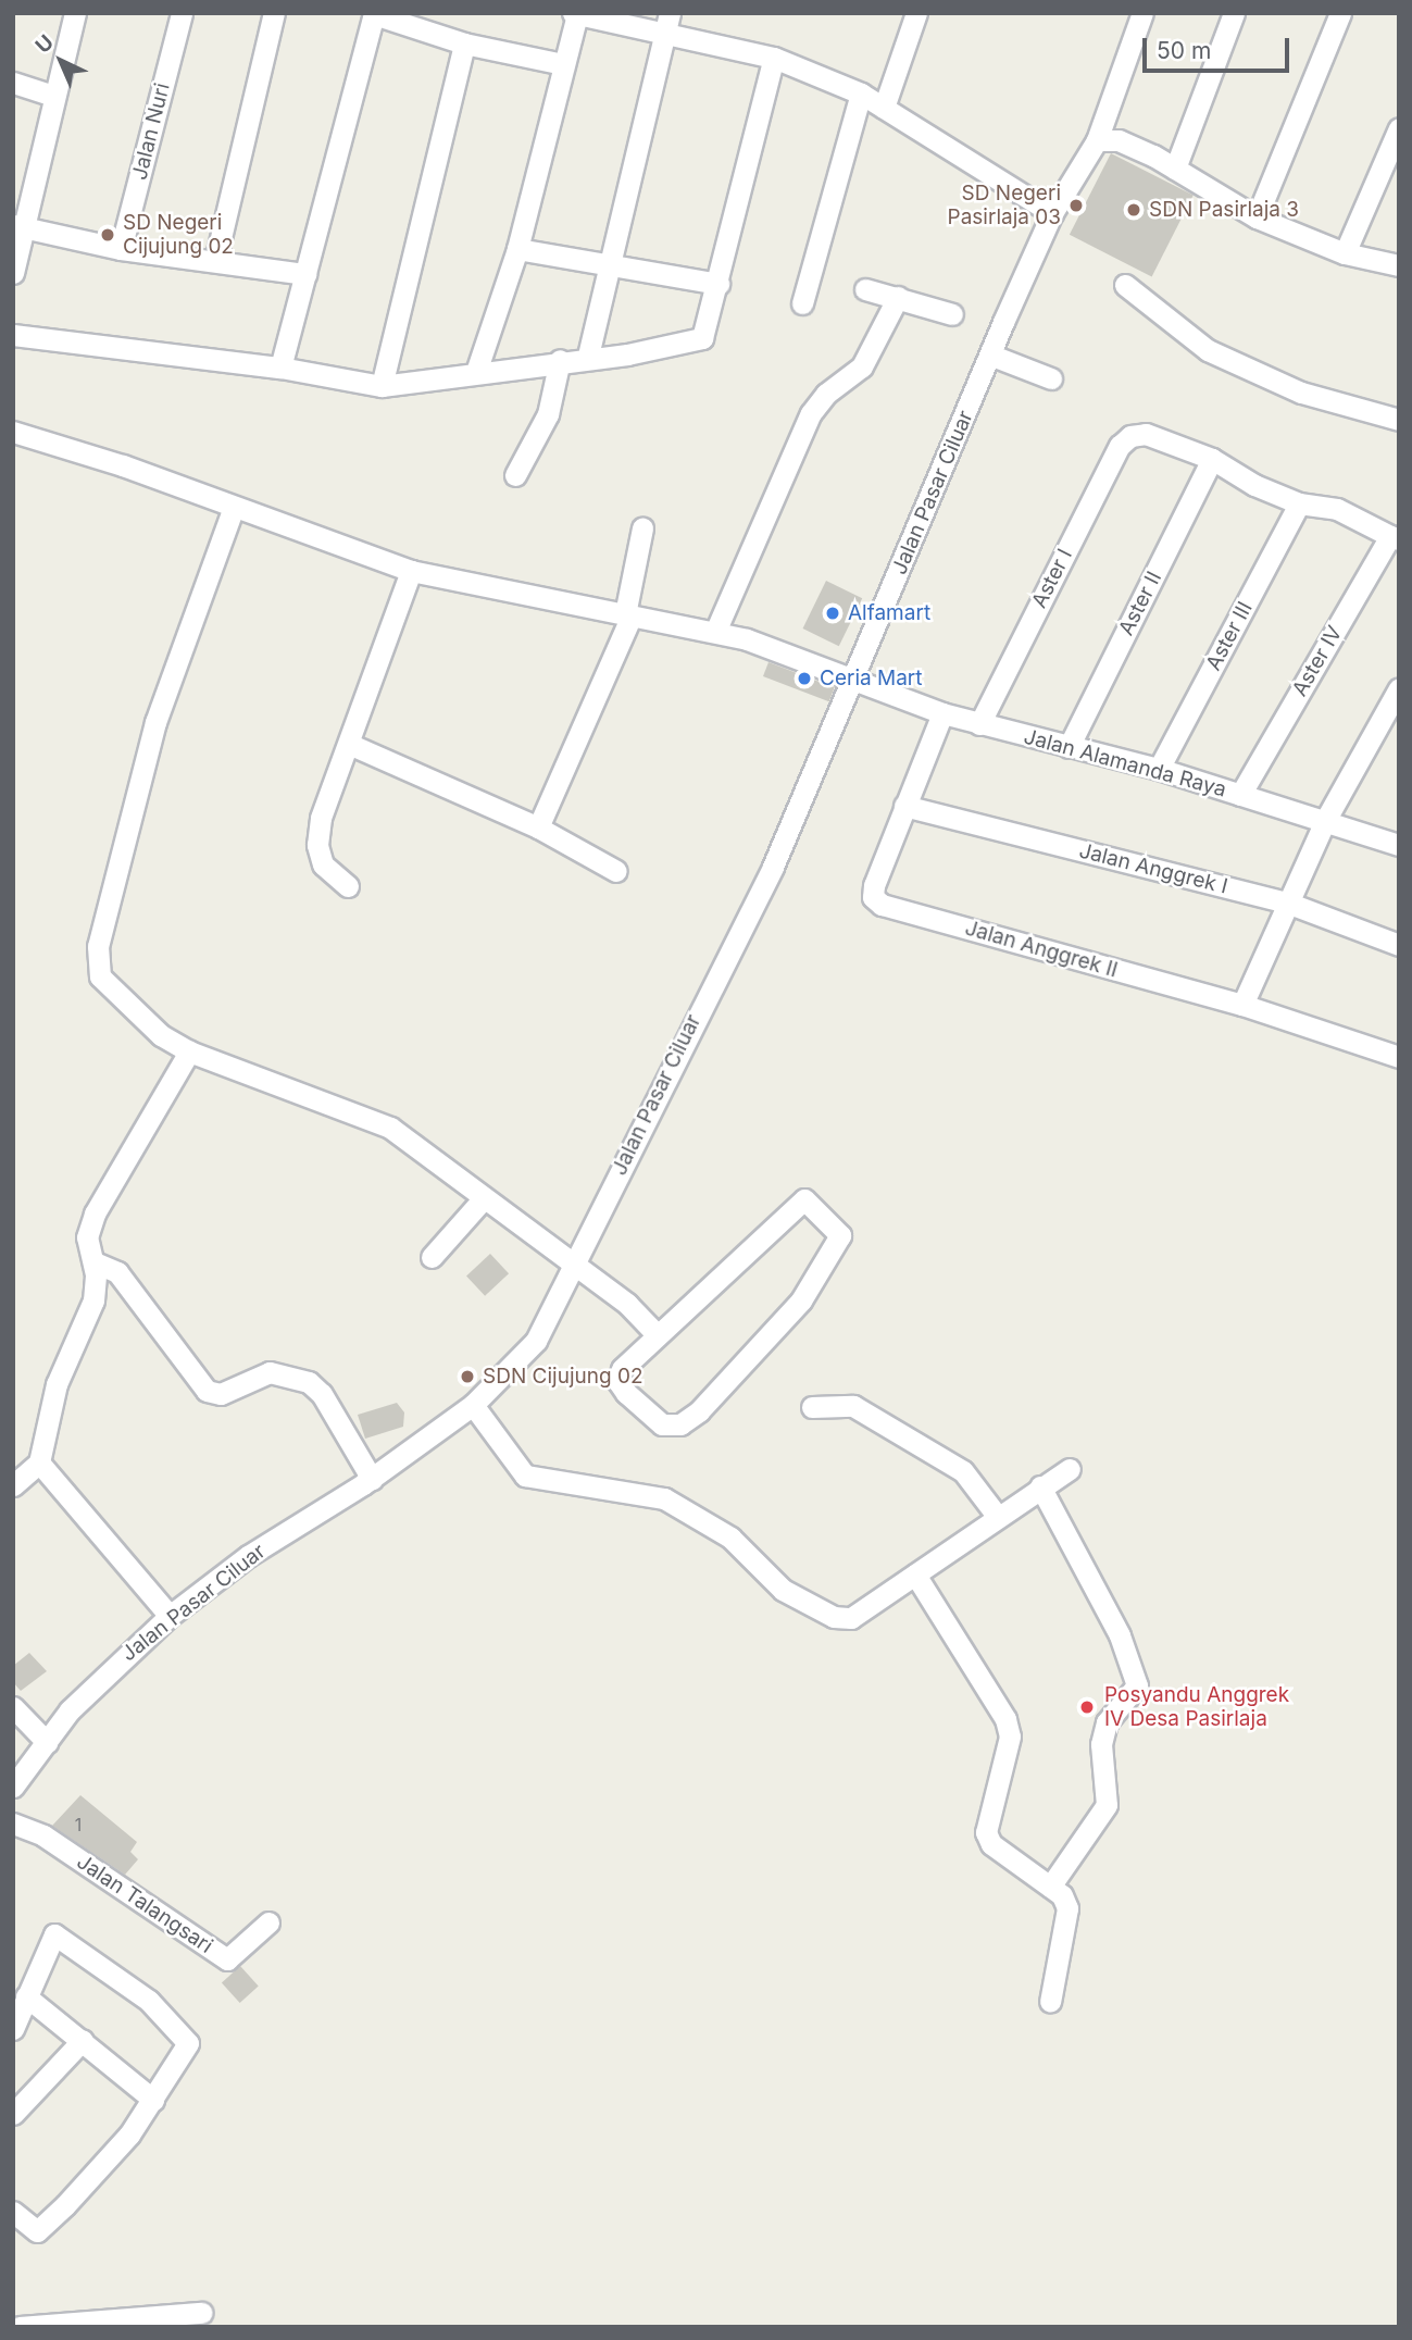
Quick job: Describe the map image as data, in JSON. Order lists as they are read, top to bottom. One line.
{"streets":{"street":["Jalan Nuri","Jalan Pasar Ciluar","Aster I","Aster II","Aster III","Aster IV","Jalan Alamanda Raya","Jalan Anggrek I","Jalan Anggrek II","Jalan Talangsari"]},"crossings":[["Jalan Pasar Ciluar","Jalan Alamanda Raya"],["Aster I","Aster II"],["Aster I","Jalan Alamanda Raya"],["Aster II","Jalan Alamanda Raya"],["Aster III","Jalan Alamanda Raya"],["Aster IV","Jalan Alamanda Raya"],["Jalan Alamanda Raya","Jalan Anggrek II"],["Jalan Anggrek I","Jalan Anggrek II"]],"places":["SD Negeri Pasirlaja 03","SDN Pasirlaja 3","SD Negeri Cijujung 02","Alfamart","Ceria Mart","SDN Cijujung 02","Posyandu Anggrek IV Desa Pasirlaja"],"house_numbers":["1"],"scale_bar":"50 m","north":"top left"}
